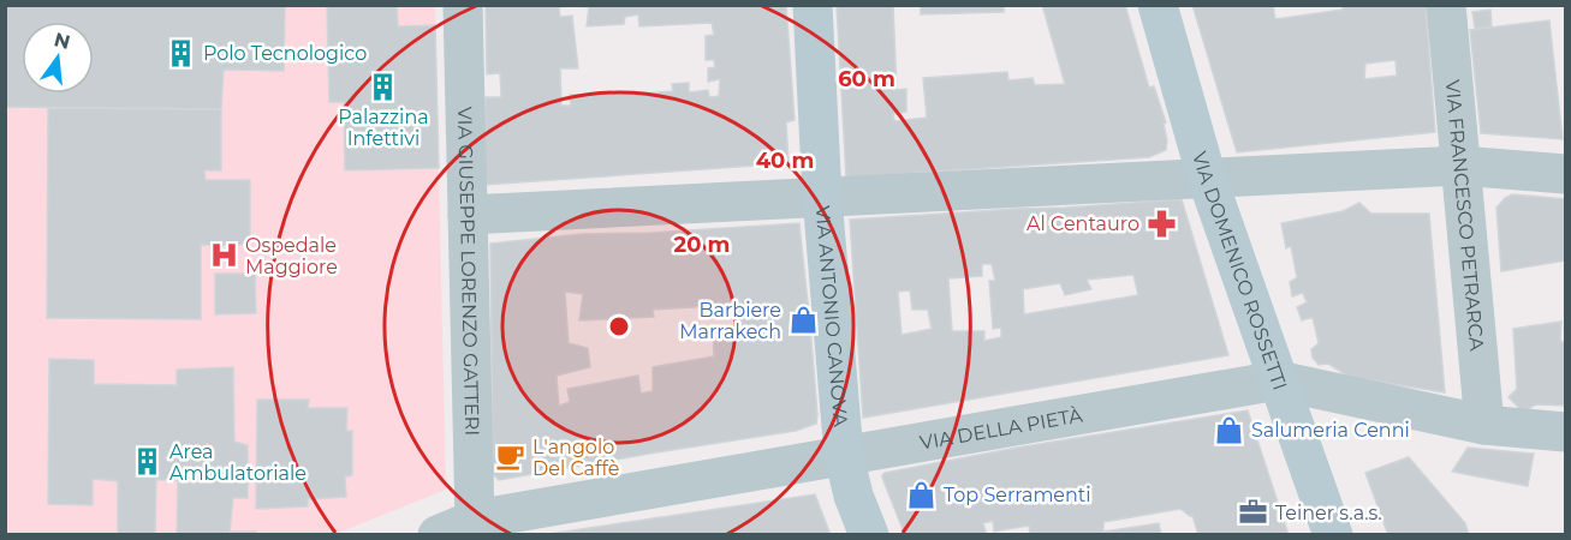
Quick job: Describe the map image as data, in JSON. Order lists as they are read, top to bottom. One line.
{"streets":{"main road":["VIA DOMENICO ROSSETTI","VIA ANTONIO CANOVA"],"street":["VIA FRANCESCO PETRARCA","VIA GIUSEPPE LORENZO GATTERI","VIA DELLA PIETÀ"]},"crossings":[["VIA FRANCESCO PETRARCA","VIA DELLA PIETÀ"],["VIA GIUSEPPE LORENZO GATTERI","VIA DELLA PIETÀ"],["VIA DOMENICO ROSSETTI","VIA DELLA PIETÀ"],["VIA ANTONIO CANOVA","VIA DELLA PIETÀ"]],"places":{"building":["Polo Tecnologico","Palazzina Infettivi","Area Ambulatoriale"],"pharmacy":["Al Centauro"],"hospital":["Ospedale Maggiore"],"shop":["Barbiere Marrakech","Salumeria Cenni","Top Serramenti"],"cafe":["L'angolo Del Caffè"],"office":["Teiner s.a.s."]},"north":"top","rings":["60 m","40 m","20 m"]}
